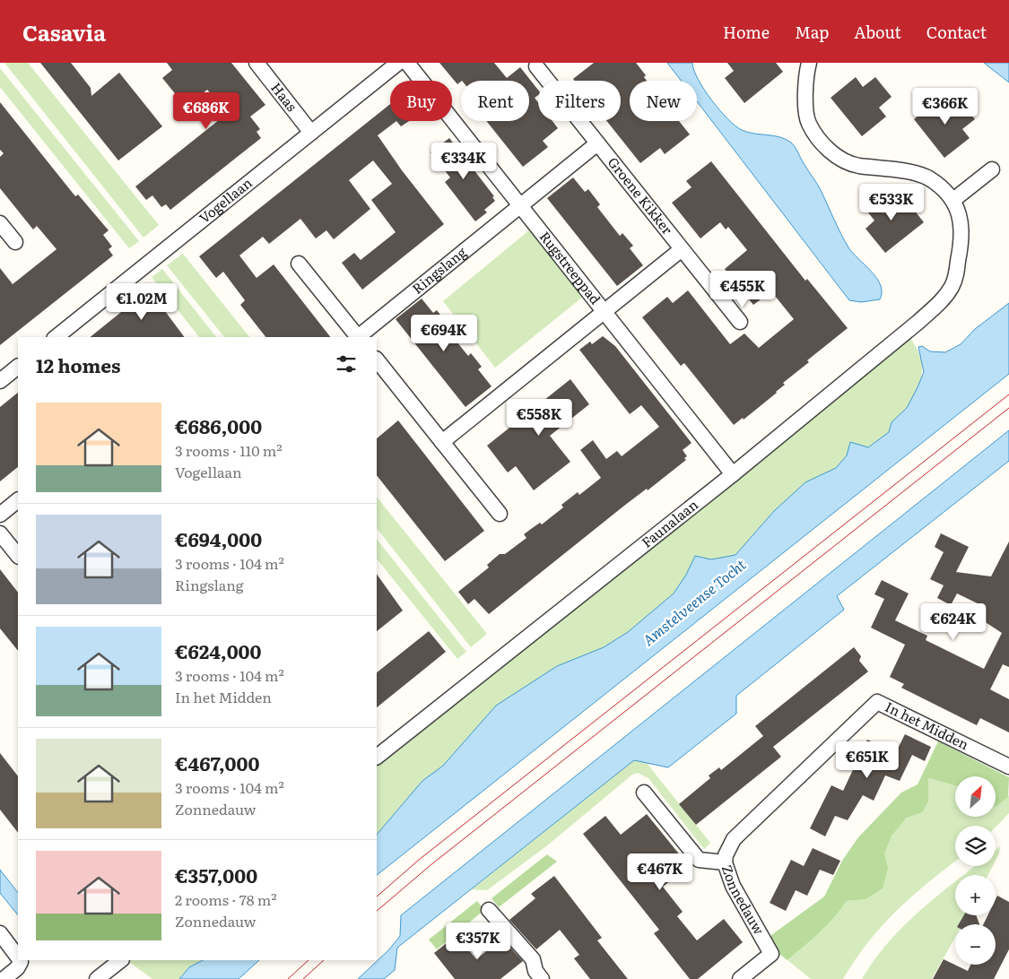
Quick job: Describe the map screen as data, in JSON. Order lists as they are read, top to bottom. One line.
{"streets":{"street":["Haas","Groene Kikker","Vogellaan","Rugstreeppad","Ringslang","Faunalaan","In het Midden","Zonnedauw"]},"crossings":[["Haas","Vogellaan"],["Rugstreeppad","Ringslang"],["Rugstreeppad","Faunalaan"],["In het Midden","Zonnedauw"]],"water":["Amstelveense Tocht"],"north":"top right","page":{"header":"Casavia","nav":["Home","Map","About","Contact"],"chip":["Buy","Rent","Filters","New"],"price":["€366K","€686K","€334K","€533K","€455K","€1.02M","€694K","€558K","€624K","€651K","€467K","€357K"],"heading":"12 homes","list":[{"name":"€686,000","note":"3 rooms · 110 m² · Vogellaan"},{"name":"€694,000","note":"3 rooms · 104 m² · Ringslang"},{"name":"€624,000","note":"3 rooms · 104 m² · In het Midden"},{"name":"€467,000","note":"3 rooms · 104 m² · Zonnedauw"},{"name":"€357,000","note":"2 rooms · 78 m² · Zonnedauw"}],"map_buttons":["+","−"]}}
